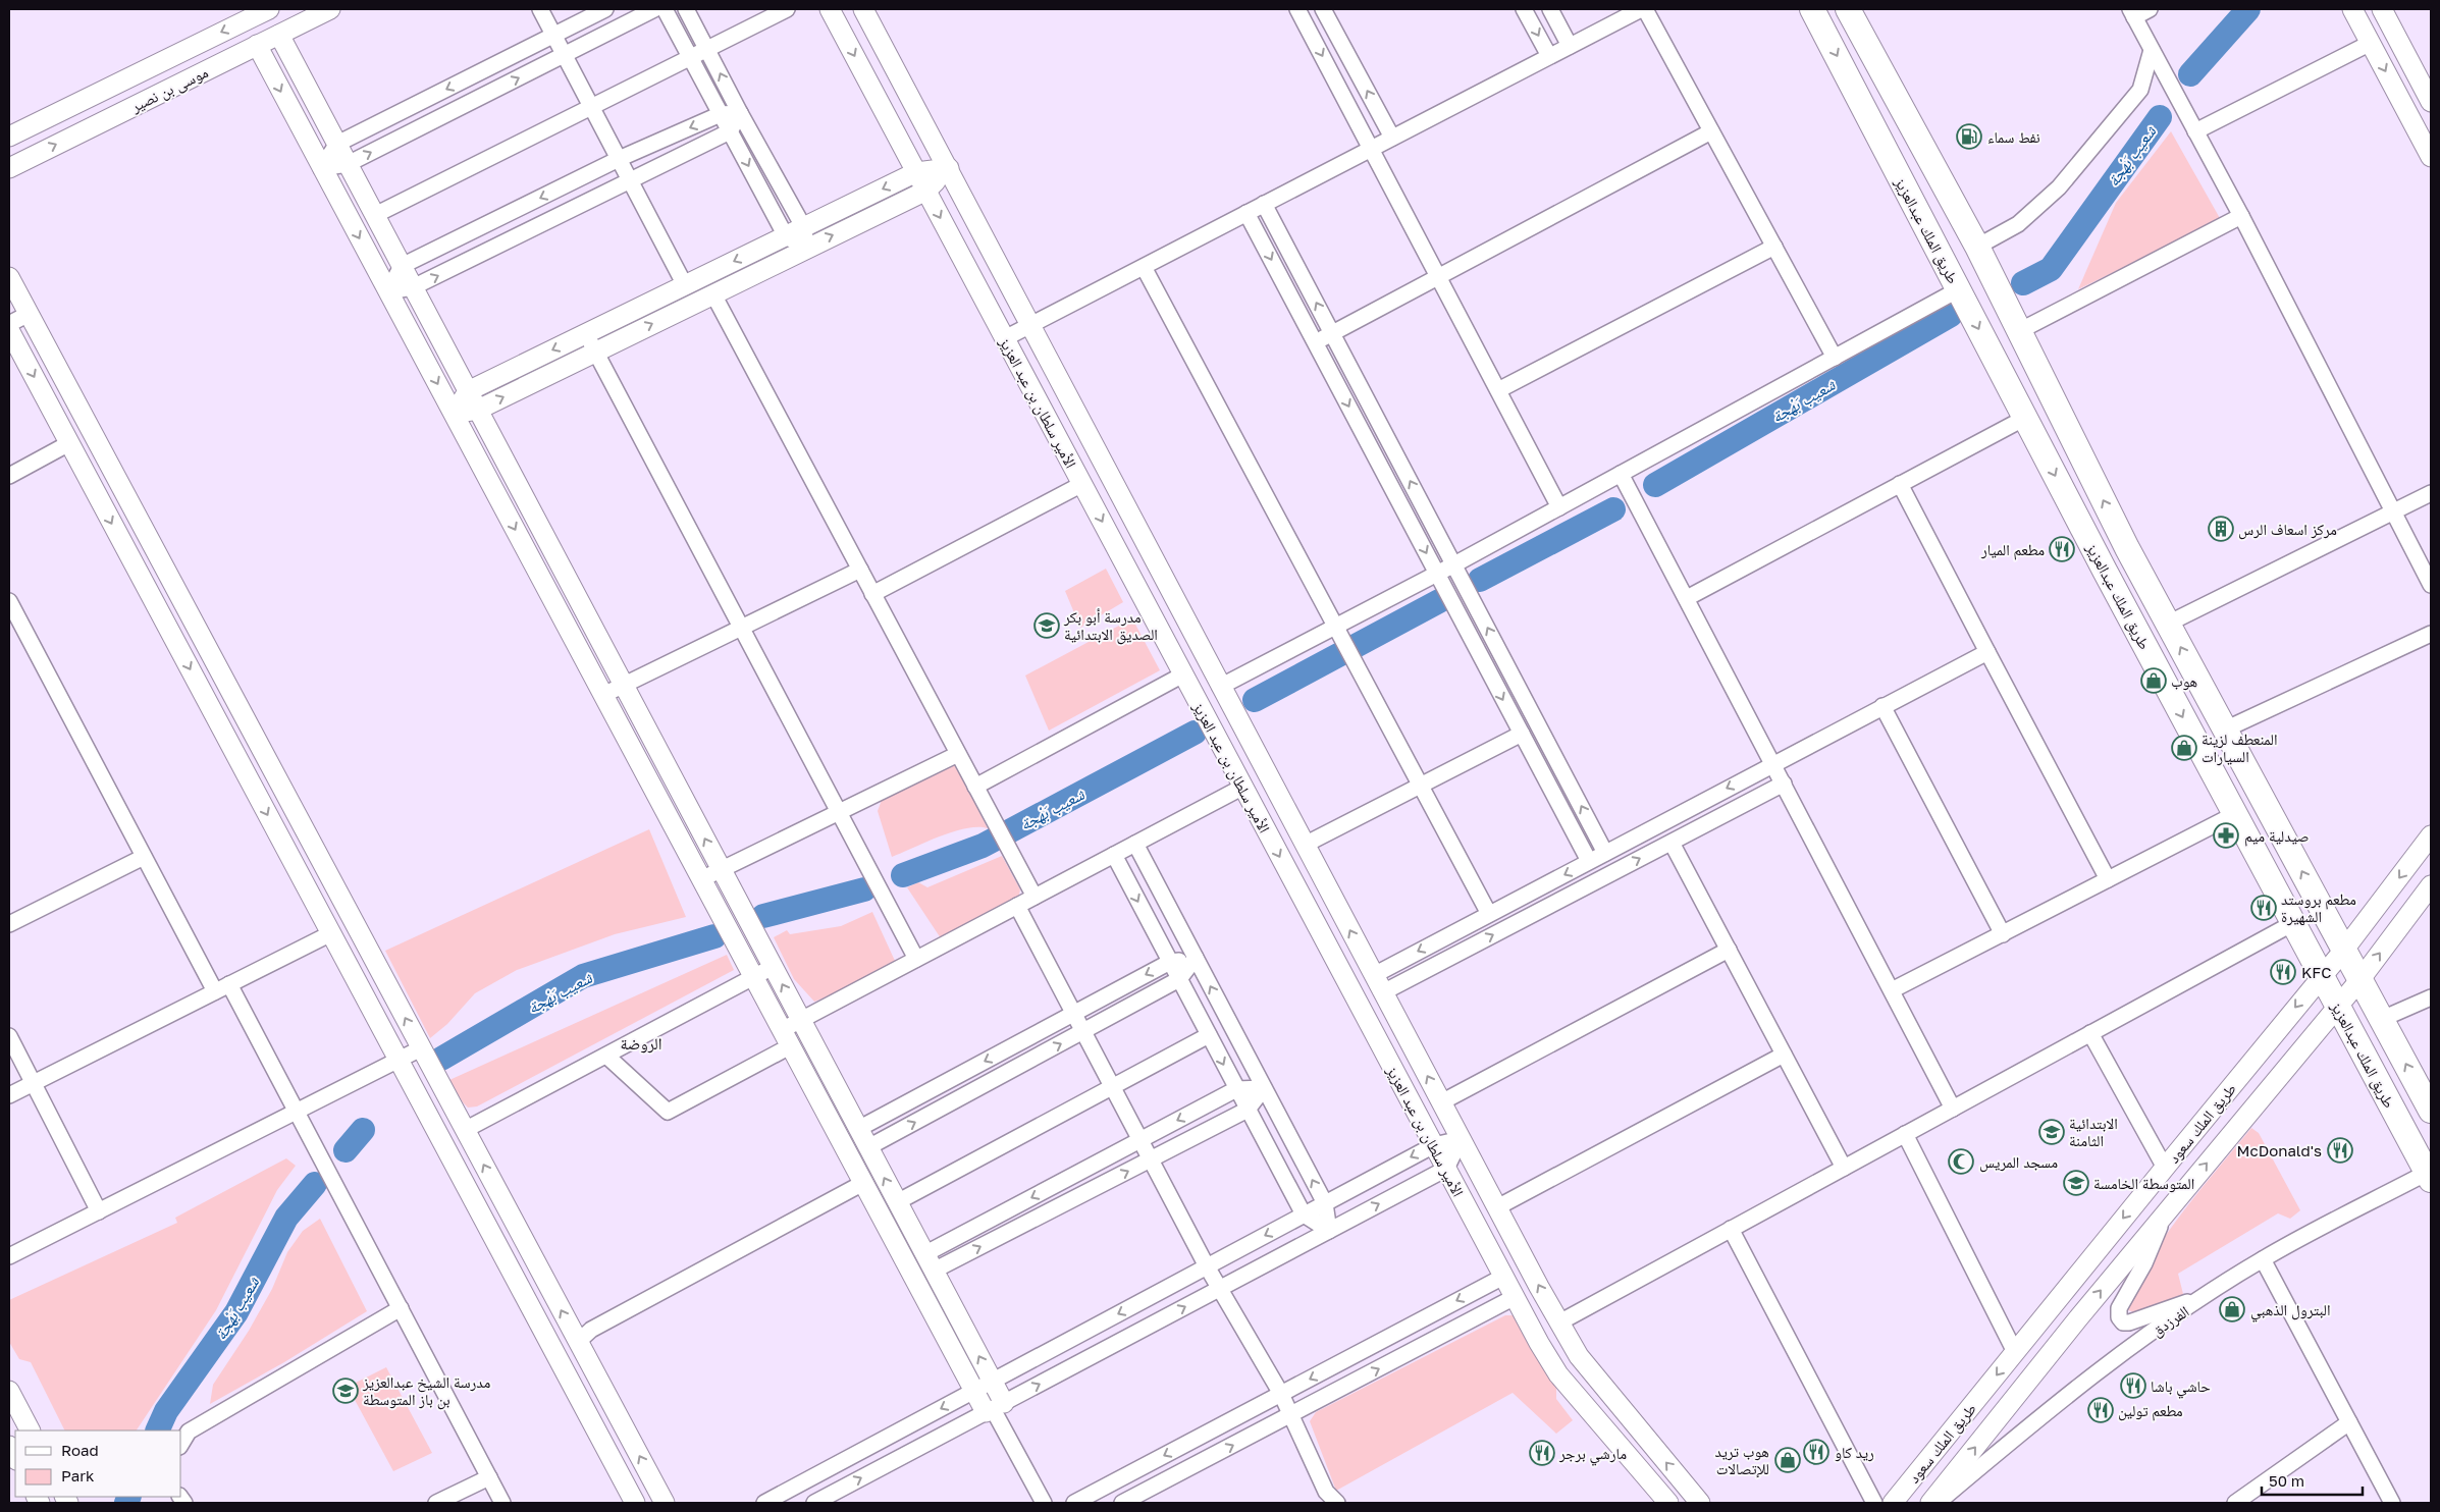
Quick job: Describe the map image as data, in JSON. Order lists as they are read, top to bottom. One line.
{"streets":{"highway":["طريق الملك عبدالعزيز"],"street":["موسى بن نصير","الأمير سلطان بن عبد العزيز","طريق الملك سعود","الفرزدق"]},"crossings":[["طريق الملك عبدالعزيز","طريق الملك سعود"],["طريق الملك عبدالعزيز","الفرزدق"]],"districts":["الروضة"],"water":["شعيب بَهْجة"],"places":{"fuel station":["نفط سماء"],"building":["مركز اسعاف الرس"],"restaurant":["مطعم الميار","مطعم بروستد الشهيرة","KFC","McDonald's","حاشي باشا","مطعم تولين","ريد كاو","مارشي برجر"],"school or university":["مدرسة أبو بكر الصديق الابتدائية","الابتدائية الثامنة","المتوسطة الخامسة","مدرسة الشيخ عبدالعزيز بن باز المتوسطة"],"shop":["هوب","المنعطف لزينة السيارات","البترول الذهبي","هوب تريد للإتصالات"],"pharmacy":["صيدلية ميم"],"mosque":["مسجد المريس"]},"legend":["Road","Park"],"scale_bar":"50 m"}
